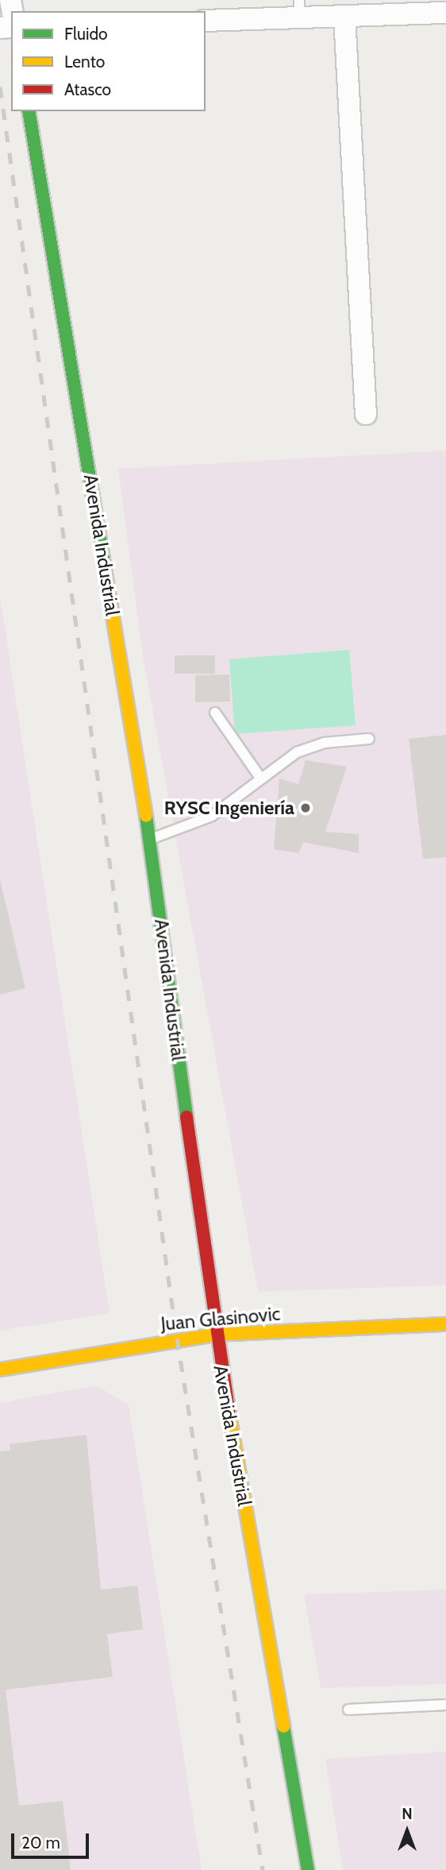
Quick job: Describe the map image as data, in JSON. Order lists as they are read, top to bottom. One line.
{"streets":{"street":["Avenida Industrial","Juan Glasinovic"]},"crossings":[["Avenida Industrial","Juan Glasinovic"]],"places":["RYSC Ingeniería"],"legend":["Fluido","Lento","Atasco"],"scale_bar":"20 m","north":"top"}
